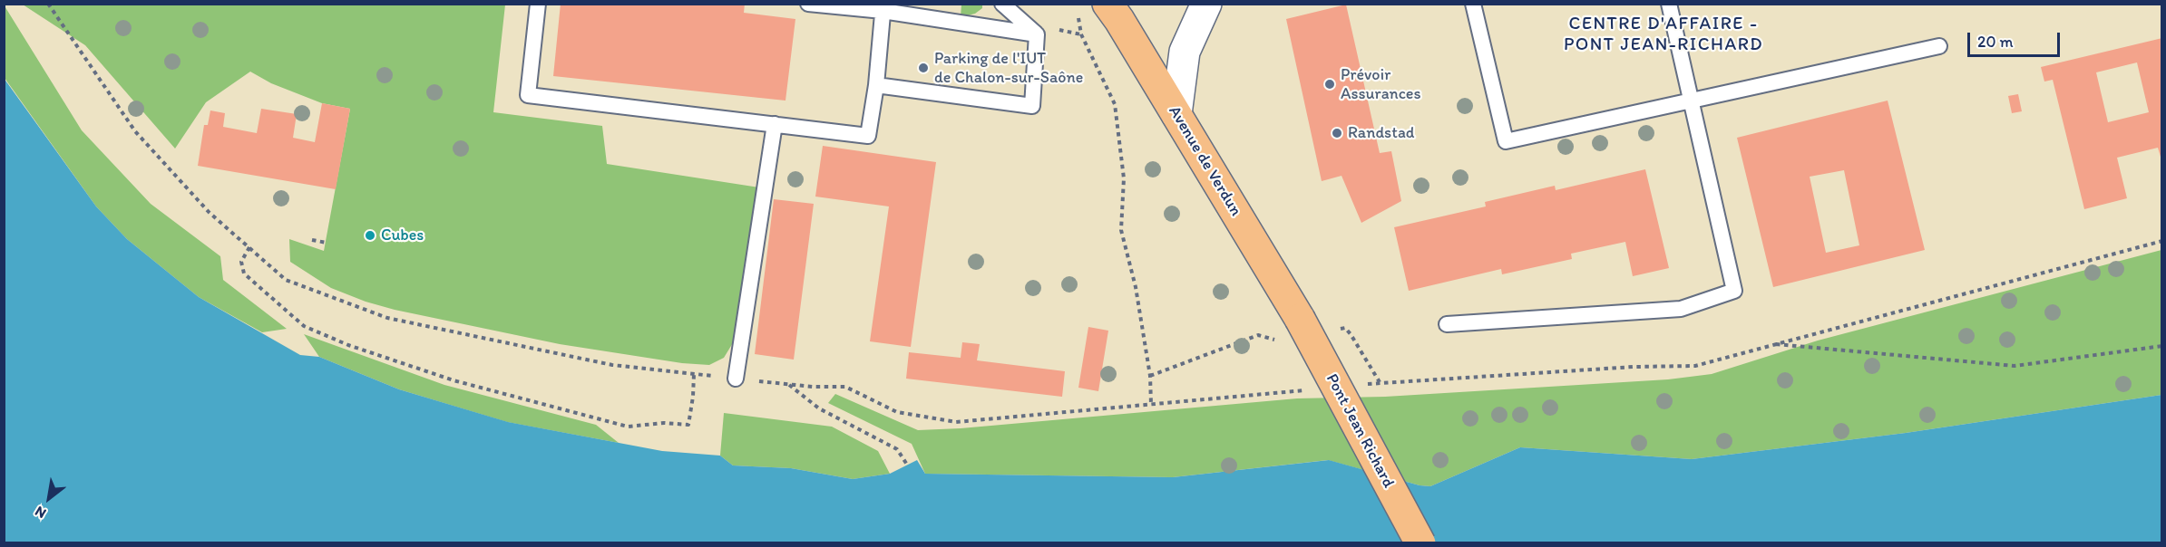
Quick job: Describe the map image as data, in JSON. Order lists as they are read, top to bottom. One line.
{"streets":{"main road":["Avenue de Verdun","Pont Jean Richard"]},"crossings":[["Avenue de Verdun","Pont Jean Richard"]],"districts":["CENTRE D'AFFAIRE - PONT JEAN-RICHARD"],"places":["Parking de l'IUT de Chalon-sur-Saône","Prévoir Assurances","Randstad","Cubes"],"scale_bar":"20 m","north":"bottom left"}
